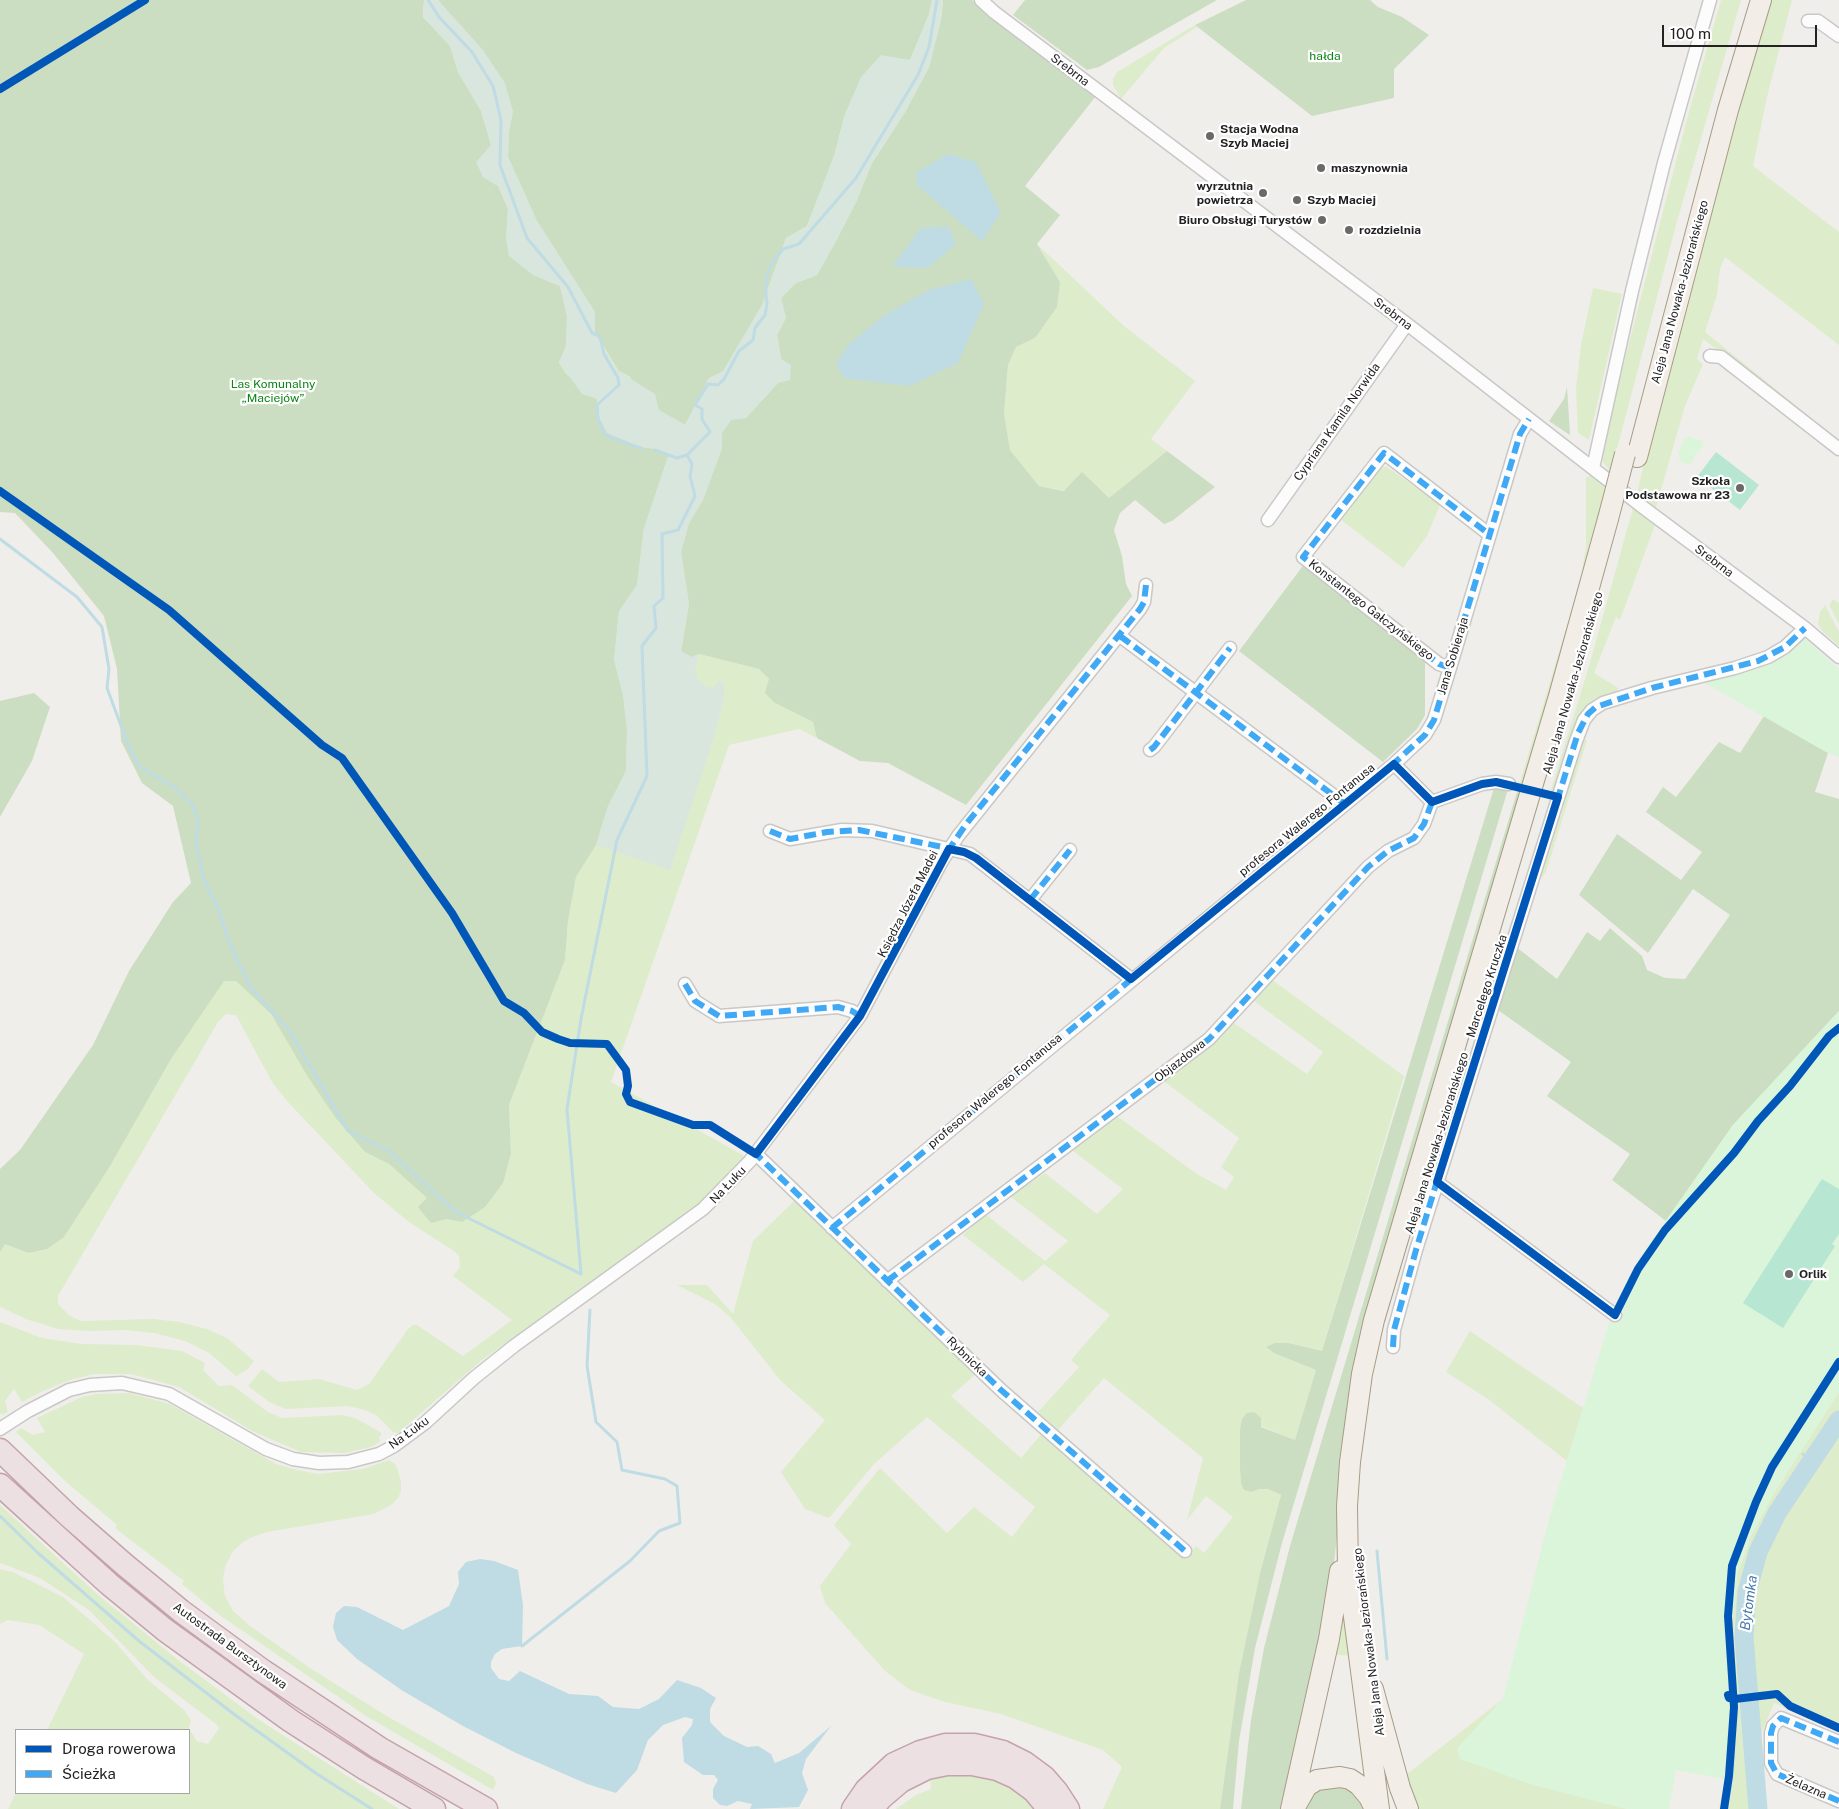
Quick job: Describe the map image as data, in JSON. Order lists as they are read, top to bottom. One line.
{"streets":{"highway":["Autostrada Bursztynowa"],"main road":["Aleja Jana Nowaka-Jeziorańskiego"],"street":["Srebrna","Cypriana Kamila Norwida","Konstantego Gałczyńskiego","Jana Sobieraja","profesora Walerego Fontanusa","Księdza Józefa Madei","Marcelego Kruczka","Objazdowa","Na Łuku","Rybnicka","Żelazna"]},"crossings":[["Srebrna","Cypriana Kamila Norwida"],["Srebrna","Jana Sobieraja"],["Srebrna","Marcelego Kruczka"],["Konstantego Gałczyńskiego","Jana Sobieraja"],["Jana Sobieraja","profesora Walerego Fontanusa"],["profesora Walerego Fontanusa","Księdza Józefa Madei"],["profesora Walerego Fontanusa","Objazdowa"],["profesora Walerego Fontanusa","Rybnicka"],["Księdza Józefa Madei","Na Łuku"],["Księdza Józefa Madei","Rybnicka"],["Objazdowa","Rybnicka"],["Na Łuku","Rybnicka"]],"water":["Bytomka"],"parks":["hałda","Las Komunalny „Maciejów”"],"places":["Stacja Wodna Szyb Maciej","maszynownia","wyrzutnia powietrza","Szyb Maciej","Biuro Obsługi Turystów","rozdzielnia","Szkoła Podstawowa nr 23","Orlik"],"legend":["Droga rowerowa","Ścieżka"],"scale_bar":"100 m"}
